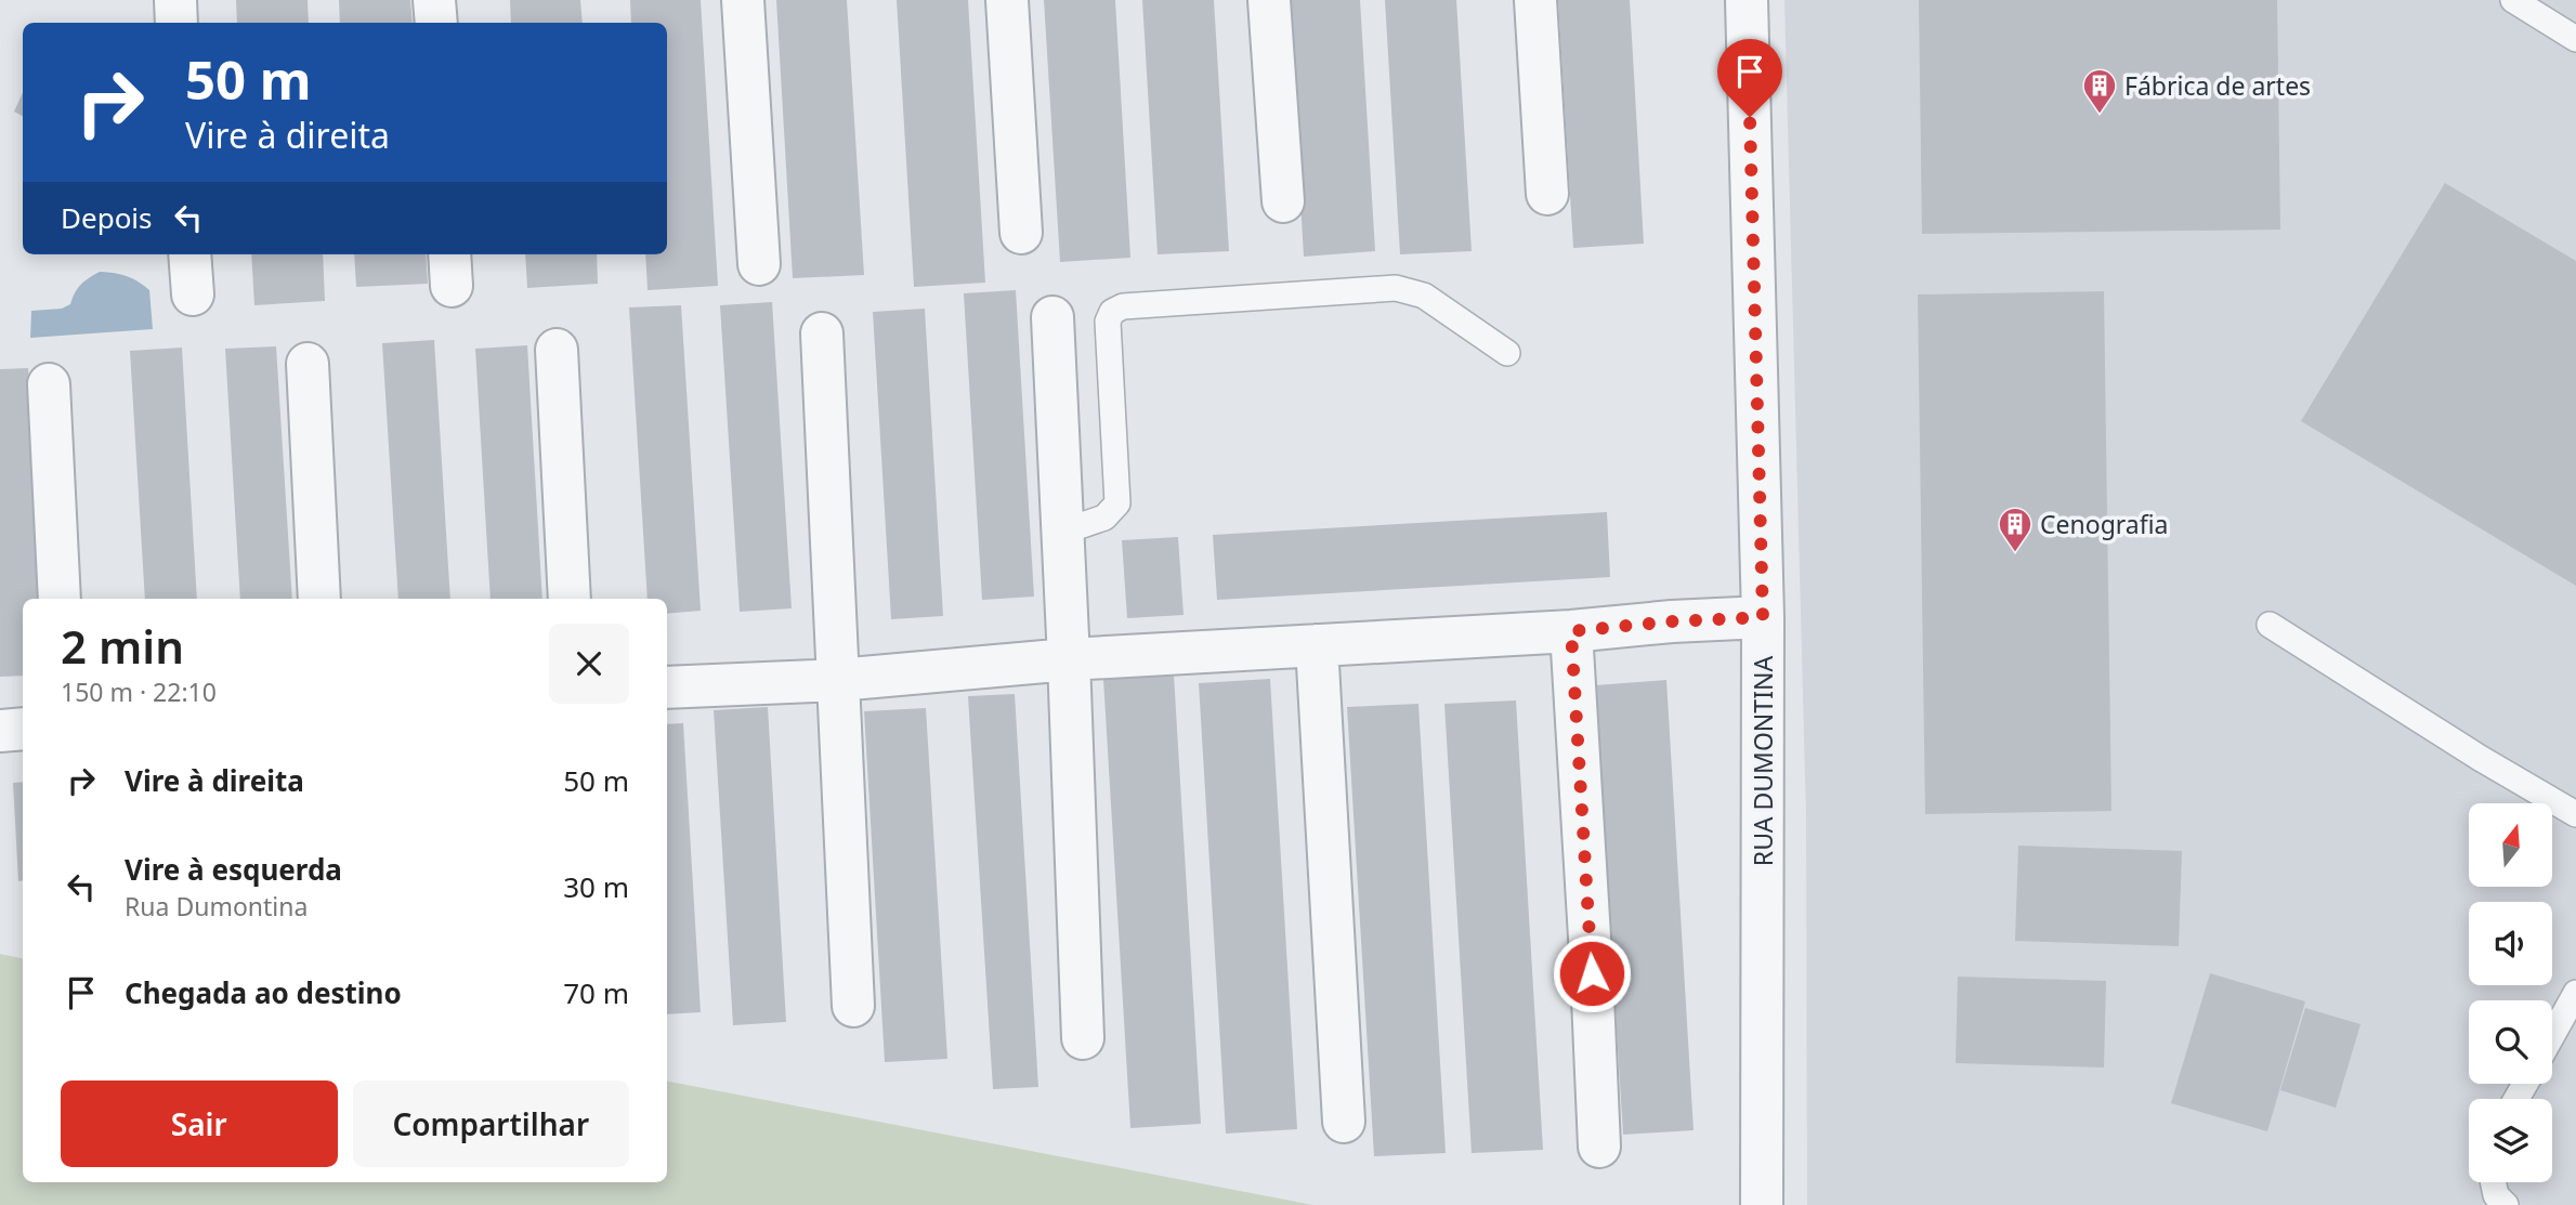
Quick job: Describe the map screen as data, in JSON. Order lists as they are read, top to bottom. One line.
{"streets":{"street":["RUA DUMONTINA"]},"places":{"building":["Fábrica de artes","Cenografia"]},"north":"top","page":{"turn":["50 m","Vire à direita"],"then":"Depois","heading":["2 min","150 m · 22:10"],"list":[{"name":"Vire à direita","value":"50 m"},{"name":"Vire à esquerda","note":"Rua Dumontina","value":"30 m"},{"name":"Chegada ao destino","value":"70 m"}],"buttons":["Sair","Compartilhar"]}}
